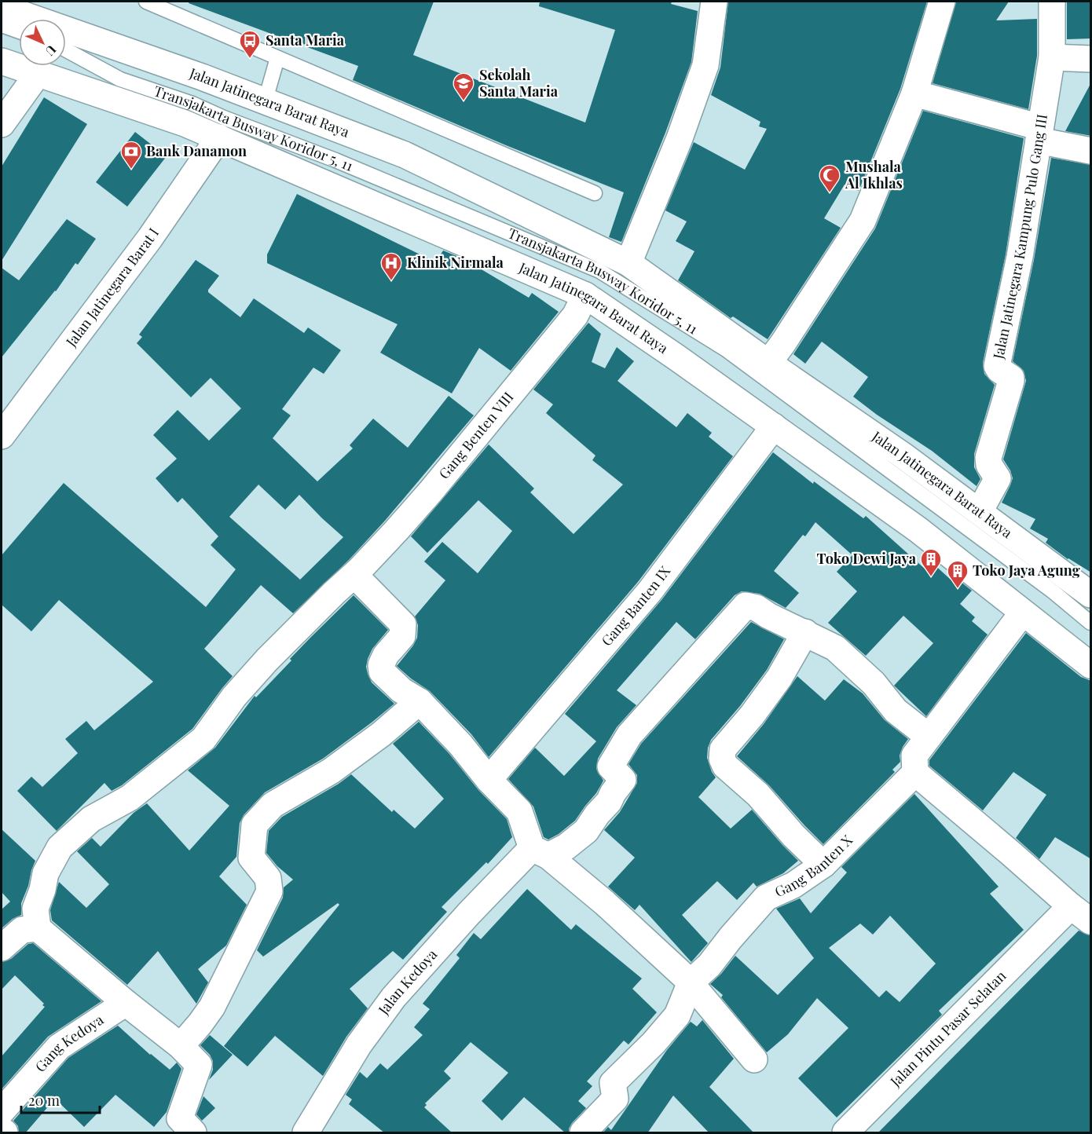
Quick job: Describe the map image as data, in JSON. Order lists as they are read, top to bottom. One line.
{"streets":{"street":["Jalan Jatinegara Barat Raya","Jalan Jatinegara Kampung Pulo Gang III","Jalan Jatinegara Barat I","Gang Benten VIII","Gang Banten IX","Gang Banten X","Jalan Kedoya","Jalan Pintu Pasar Selatan","Gang Kedoya"],"lane":["Transjakarta Busway Koridor 5, 11"]},"crossings":[["Jalan Jatinegara Barat Raya","Jalan Jatinegara Kampung Pulo Gang III"],["Jalan Jatinegara Barat Raya","Jalan Jatinegara Barat I"],["Jalan Jatinegara Barat Raya","Gang Benten VIII"],["Jalan Jatinegara Barat Raya","Gang Banten IX"]],"places":{"bus stop":["Santa Maria"],"school or university":["Sekolah Santa Maria"],"bank":["Bank Danamon"],"mosque":["Mushala Al Ikhlas"],"hospital":["Klinik Nirmala"],"building":["Toko Dewi Jaya","Toko Jaya Agung"]},"scale_bar":"20 m","north":"bottom right"}
